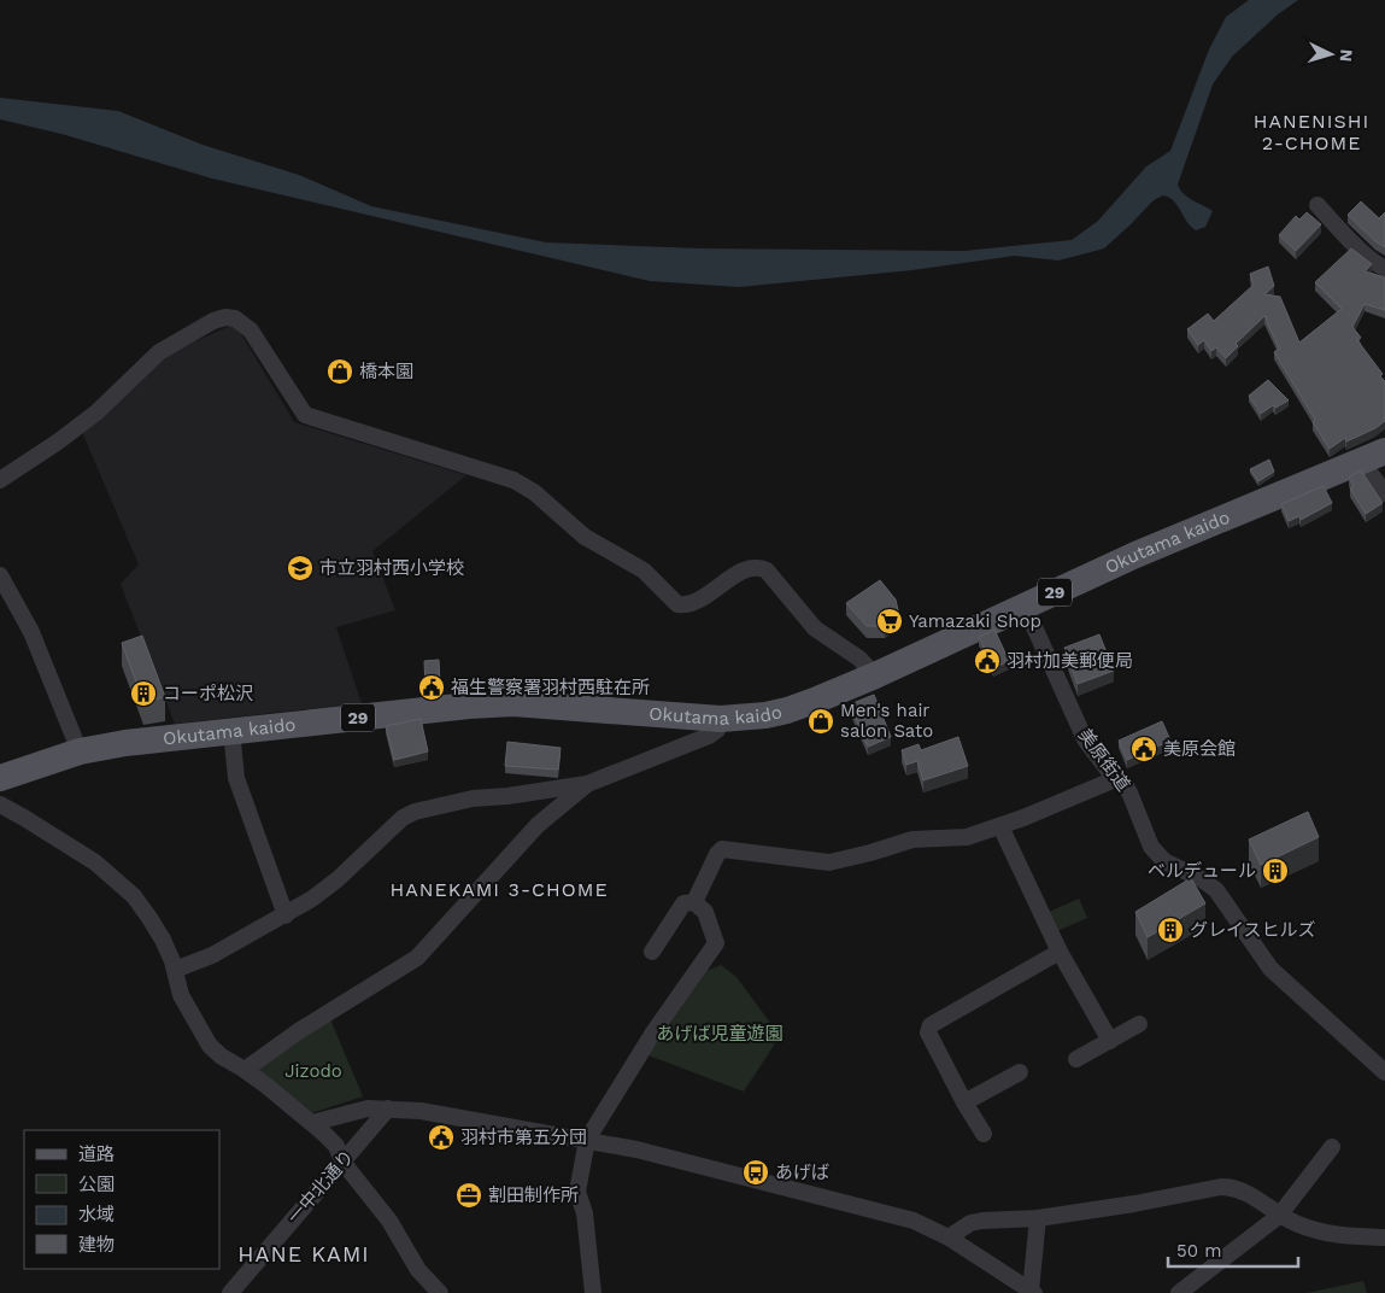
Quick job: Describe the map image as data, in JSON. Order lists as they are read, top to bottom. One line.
{"streets":{"main road":["Okutama kaido","29"],"street":["美原街道","一中北通り"]},"crossings":[["Okutama kaido","美原街道"]],"districts":["HANENISHI 2-CHOME","HANEKAMI 3-CHOME","HANE KAMI"],"parks":["あげば児童遊園","Jizodo"],"places":{"shop":["橋本園","Men's hair salon Sato"],"school or university":["市立羽村西小学校"],"supermarket":["Yamazaki Shop"],"public building":["羽村加美郵便局","福生警察署羽村西駐在所","美原会館","羽村市第五分団"],"building":["コーポ松沢","ベルデュール","グレイスヒルズ"],"bus stop":["あげば"],"office":["割田制作所"]},"legend":["道路","公園","水域","建物"],"scale_bar":"50 m","north":"right"}
